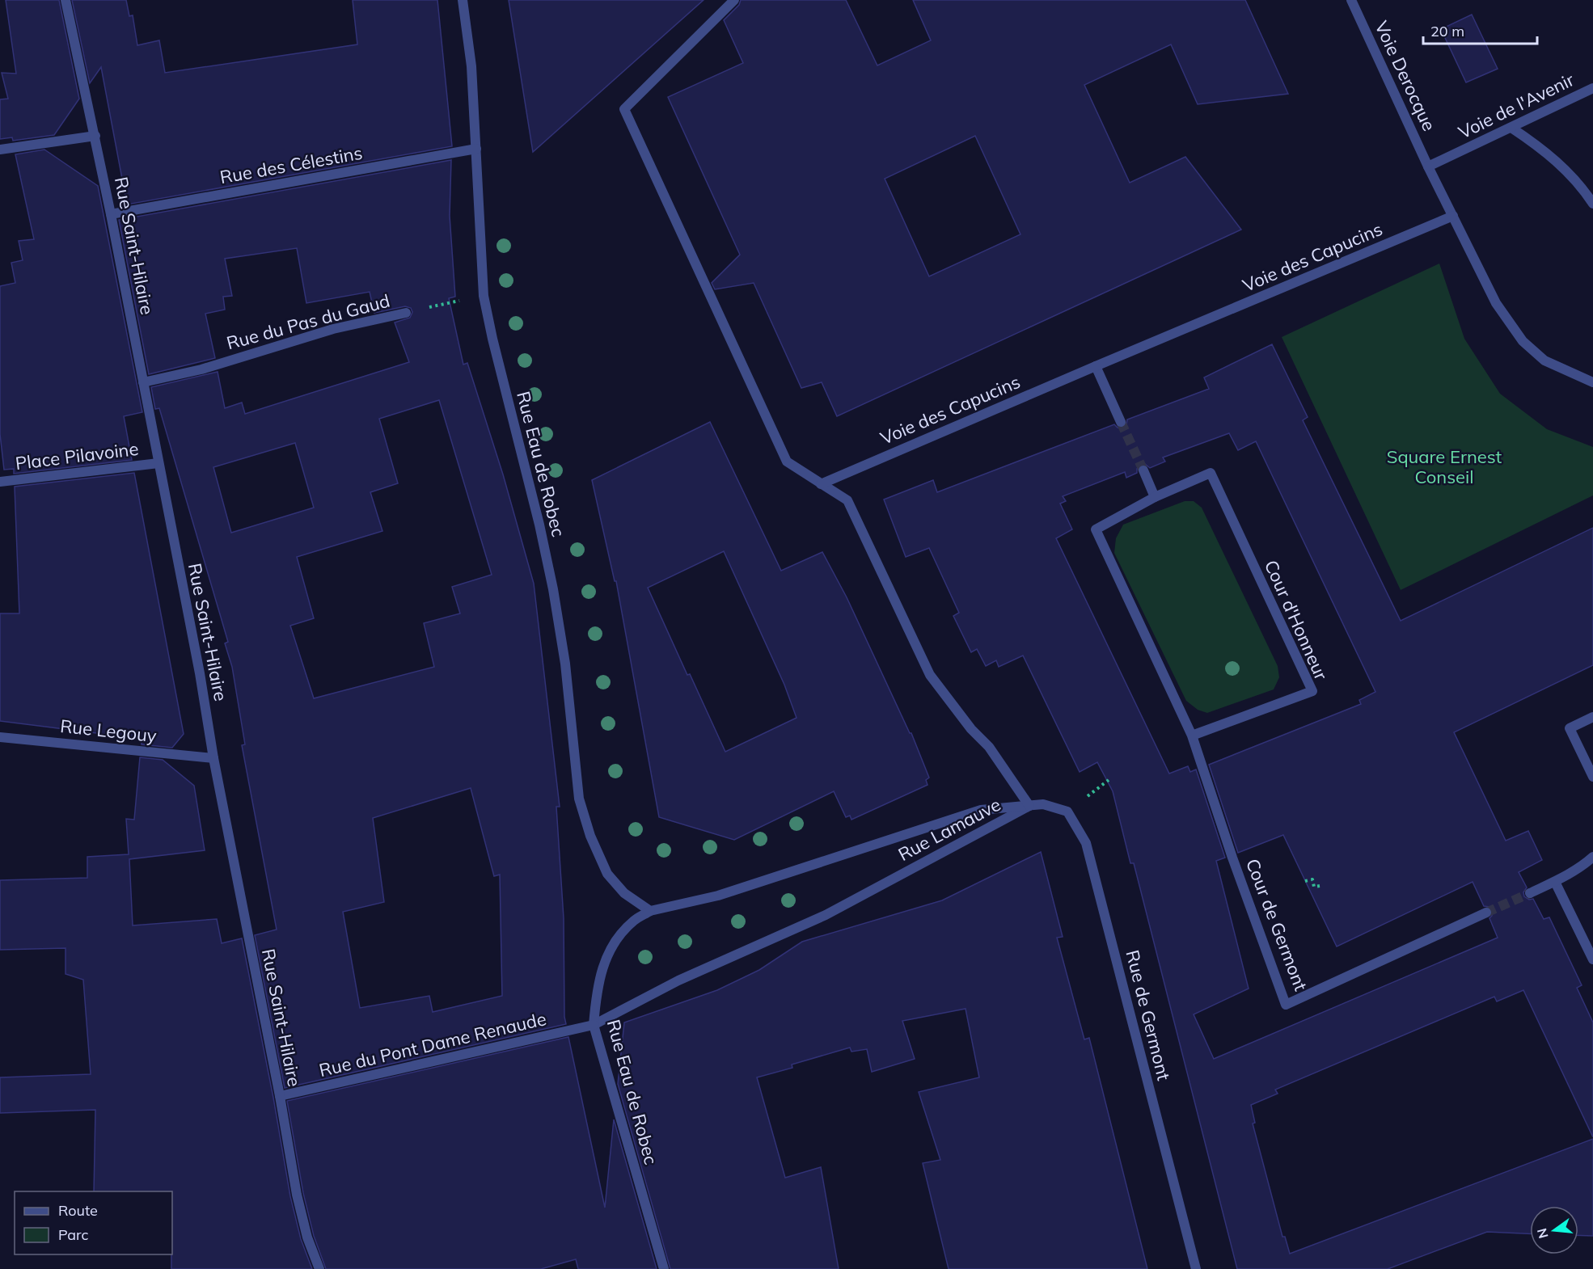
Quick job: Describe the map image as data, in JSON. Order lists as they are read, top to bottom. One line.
{"streets":{"street":["Voie Derocque","Voie de l'Avenir","Rue des Célestins","Rue Saint-Hilaire","Voie des Capucins","Rue du Pas du Gaud","Place Pilavoine","Rue Eau de Robec","Cour d'Honneur","Rue Legouy","Rue Lamauve","Cour de Germont","Rue de Germont","Rue du Pont Dame Renaude"]},"crossings":[["Voie Derocque","Voie de l'Avenir"],["Voie Derocque","Voie des Capucins"],["Rue des Célestins","Rue Saint-Hilaire"],["Rue des Célestins","Rue Eau de Robec"],["Rue Saint-Hilaire","Rue du Pas du Gaud"],["Rue Saint-Hilaire","Place Pilavoine"],["Rue Saint-Hilaire","Rue Legouy"],["Rue Saint-Hilaire","Rue du Pont Dame Renaude"],["Rue du Pas du Gaud","Rue Eau de Robec"],["Rue Eau de Robec","Rue Lamauve"],["Rue Eau de Robec","Rue du Pont Dame Renaude"],["Cour d'Honneur","Cour de Germont"],["Rue Lamauve","Rue de Germont"],["Rue Lamauve","Rue du Pont Dame Renaude"]],"parks":["Square Ernest Conseil"],"legend":["Route","Parc"],"scale_bar":"20 m","north":"left"}
